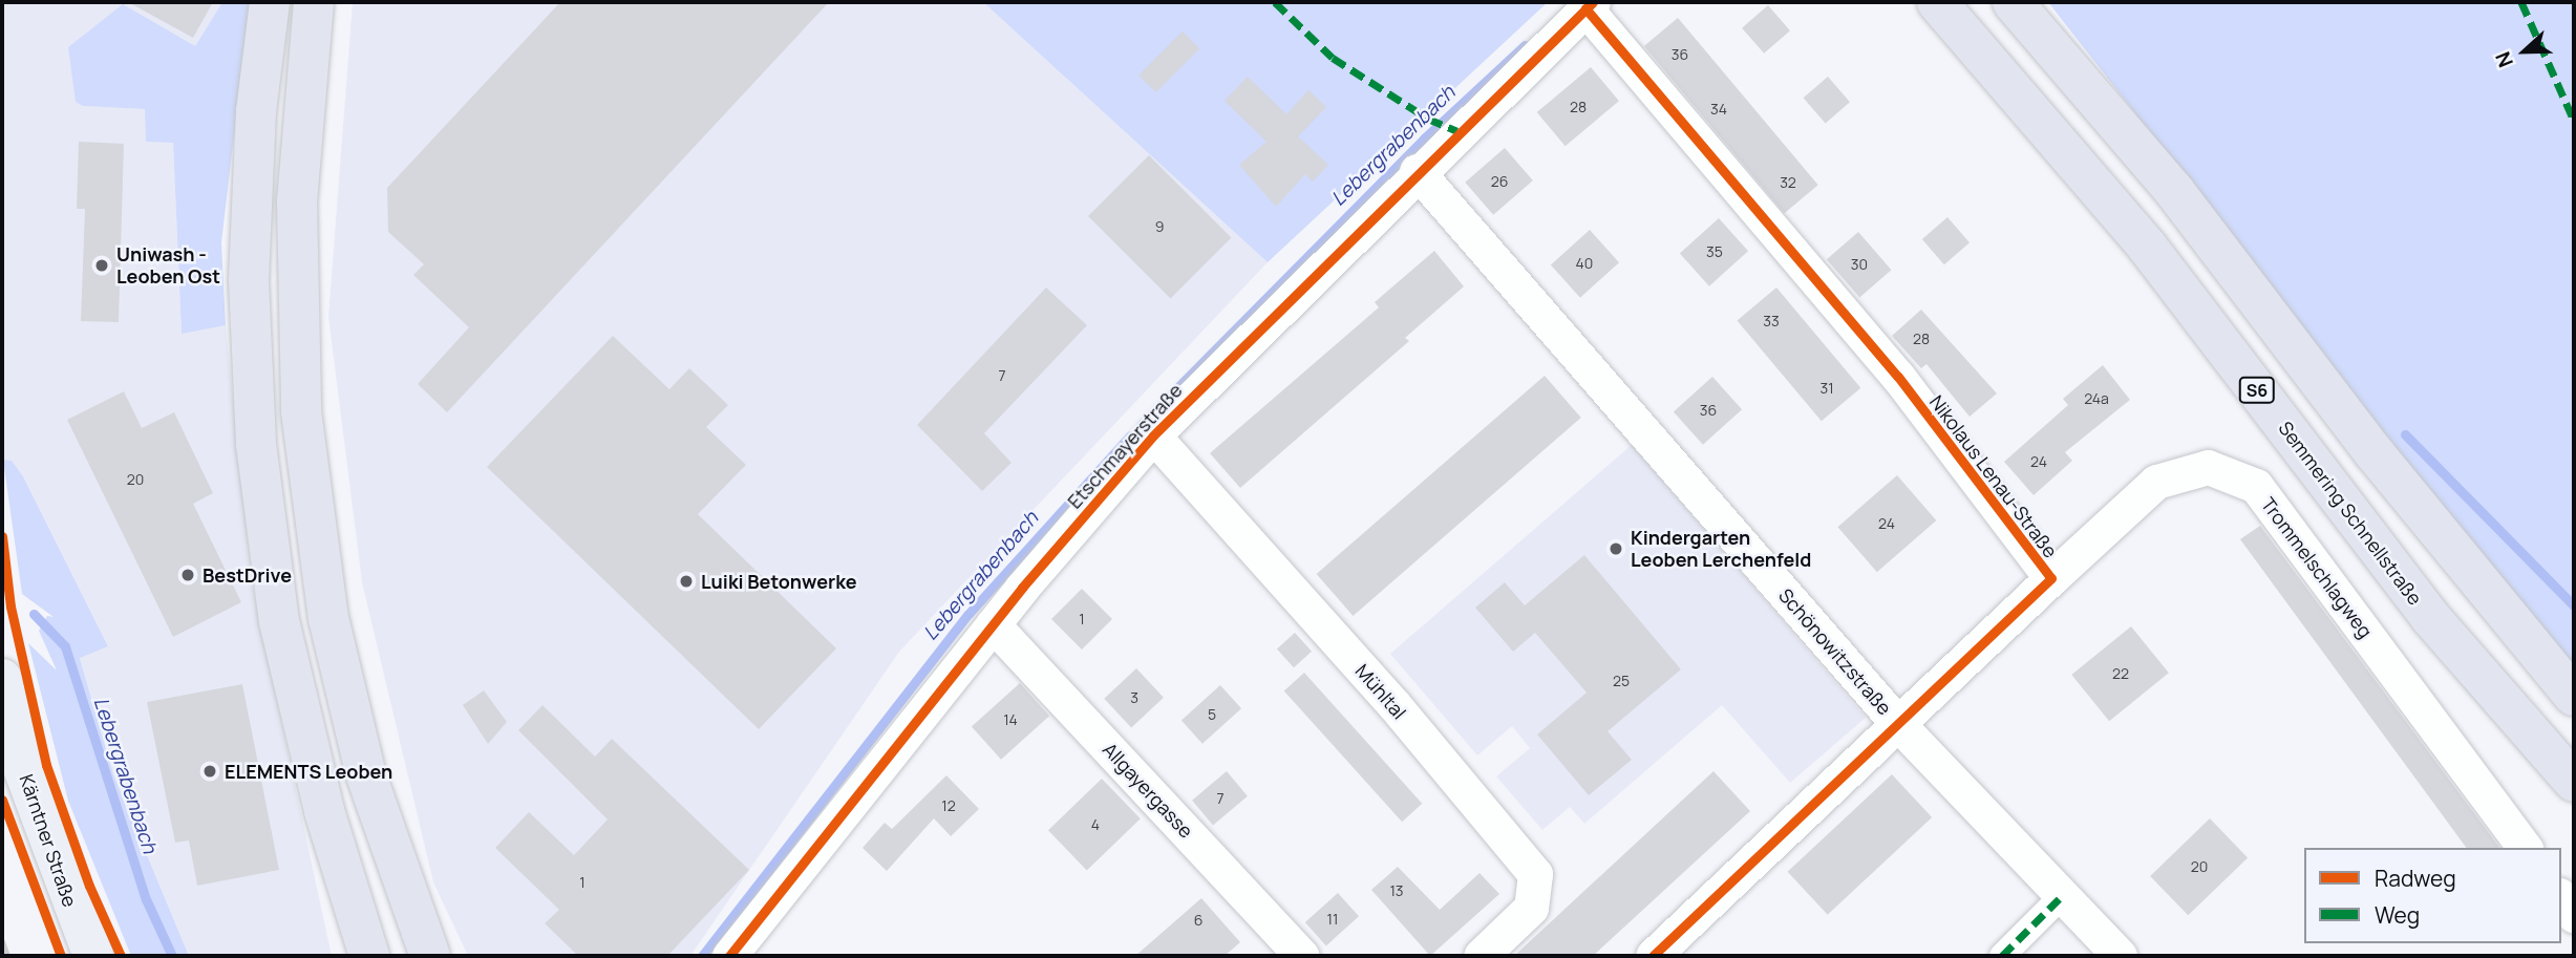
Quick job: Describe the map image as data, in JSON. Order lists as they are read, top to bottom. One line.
{"streets":{"highway":["S6","Semmering Schnellstraße"],"main road":["Kärntner Straße"],"street":["Etschmayerstraße","Nikolaus Lenau-Straße","Trommelschlagweg","Schönowitzstraße","Mühltal","Allgayergasse"]},"crossings":[["Etschmayerstraße","Nikolaus Lenau-Straße"],["Etschmayerstraße","Schönowitzstraße"],["Etschmayerstraße","Mühltal"],["Etschmayerstraße","Allgayergasse"],["Nikolaus Lenau-Straße","Trommelschlagweg"],["Nikolaus Lenau-Straße","Schönowitzstraße"]],"water":["Lebergrabenbach"],"places":["Uniwash - Leoben Ost","Kindergarten Leoben Lerchenfeld","BestDrive","Luiki Betonwerke","ELEMENTS Leoben"],"house_numbers":["36","28","34","26","32","9","35","40","30","33","28","7","31","24a","36","24","20","24","1","22","25","3","5","14","7","12","4","20","1","13","11","6"],"legend":["Radweg","Weg"],"north":"left"}
